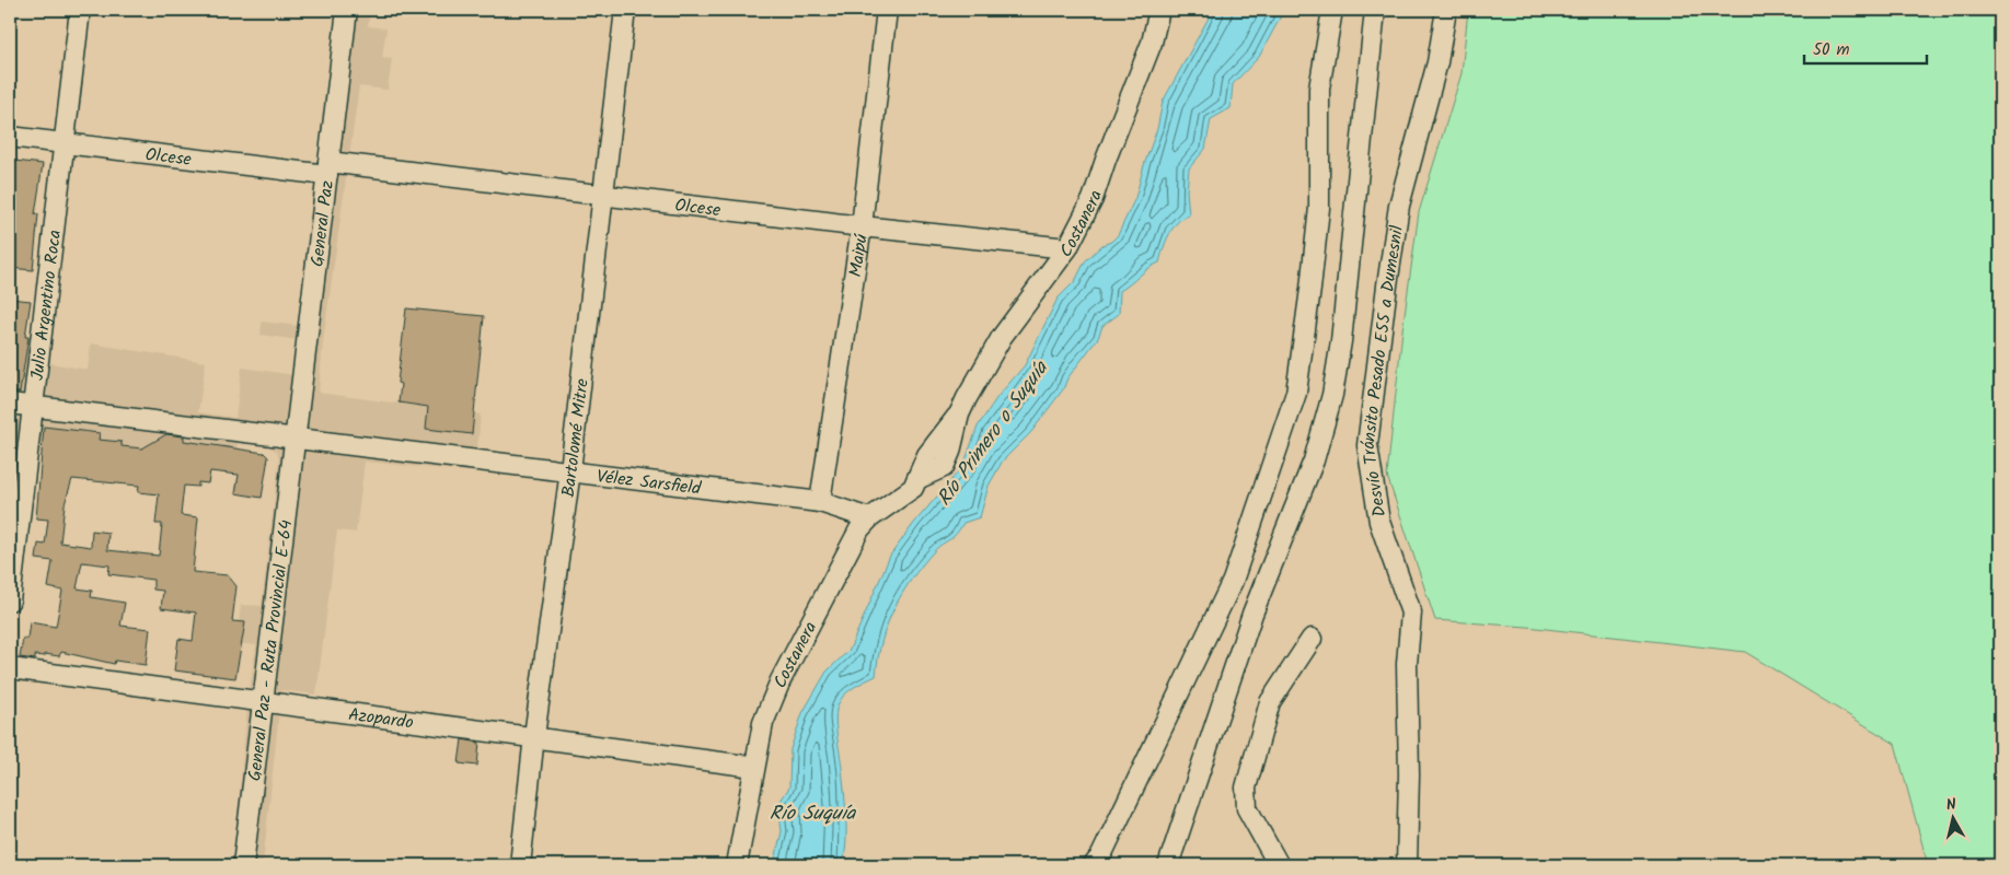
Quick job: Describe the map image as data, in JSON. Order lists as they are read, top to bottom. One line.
{"streets":{"street":["Olcese","Costanera","General Paz","Maipú","Julio Argentino Roca","Desvío Tránsito Pesado E55 a Dumesnil","Bartolomé Mitre","Vélez Sarsfield","General Paz - Ruta Provincial E-64","Azopardo"]},"crossings":[["Olcese","Costanera"],["Olcese","General Paz"],["Olcese","Maipú"],["Olcese","Julio Argentino Roca"],["Olcese","Bartolomé Mitre"],["Costanera","Vélez Sarsfield"],["Costanera","Azopardo"],["General Paz","Vélez Sarsfield"],["General Paz","General Paz - Ruta Provincial E-64"],["Maipú","Vélez Sarsfield"],["Julio Argentino Roca","Vélez Sarsfield"],["Bartolomé Mitre","Vélez Sarsfield"],["Bartolomé Mitre","Azopardo"],["Vélez Sarsfield","General Paz - Ruta Provincial E-64"],["General Paz - Ruta Provincial E-64","Azopardo"]],"water":["Río Primero o Suquía","Río Suquía"],"scale_bar":"50 m","north":"top"}
